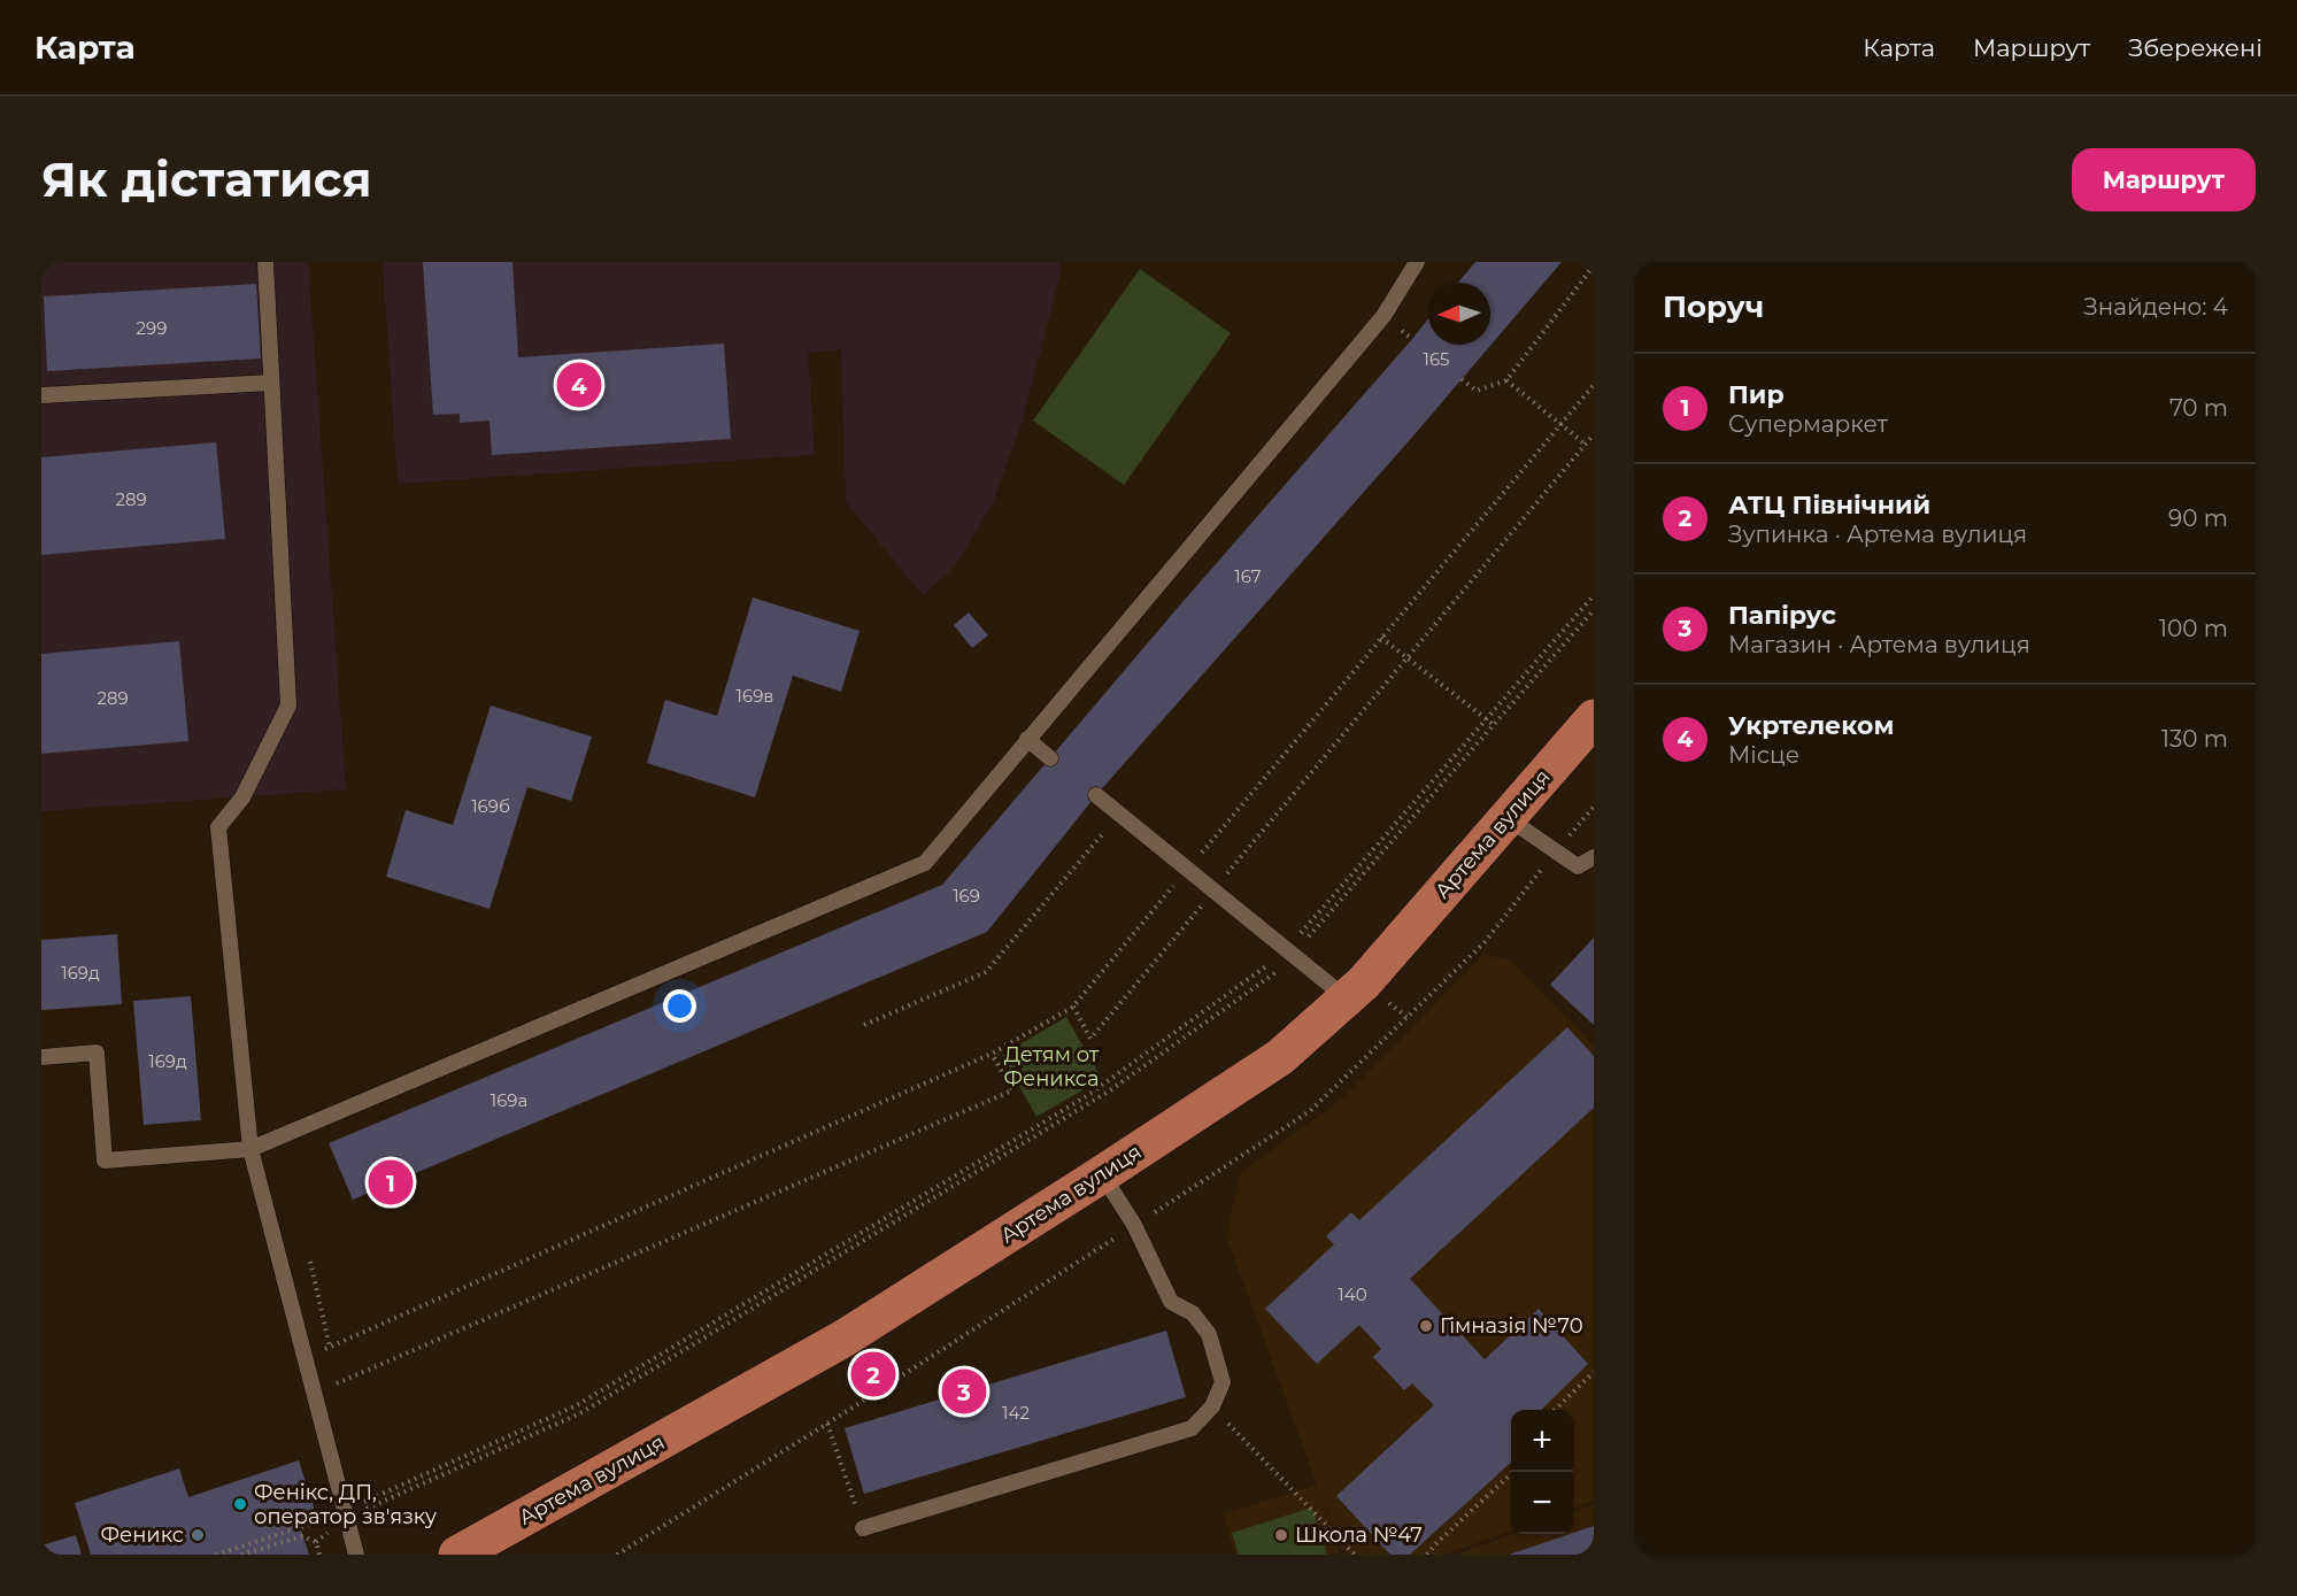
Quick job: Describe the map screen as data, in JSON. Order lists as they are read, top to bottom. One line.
{"streets":{"main road":["Артема вулиця"]},"parks":["Детям от Феникса"],"places":["Гімназія №70","Фенікс, ДП, оператор зв'язку","Феникс","Школа №47"],"house_numbers":["299","165","289","167","169в","289","169б","169","169д","169д","169а","140","142"],"north":"left","page":{"header":"Карта","nav":["Карта","Маршрут","Збережені"],"buttons":"Маршрут","title":"Як дістатися","heading":["Поруч","Знайдено: 4"],"list":[{"mark":"1","name":"Пир","note":"Супермаркет","value":"70 m"},{"mark":"2","name":"АТЦ Північний","note":"Зупинка · Артема вулиця","value":"90 m"},{"mark":"3","name":"Папірус","note":"Магазин · Артема вулиця","value":"100 m"},{"mark":"4","name":"Укртелеком","note":"Місце","value":"130 m"}],"pins":["4","1","2","3"],"map_buttons":["+","−"]}}
